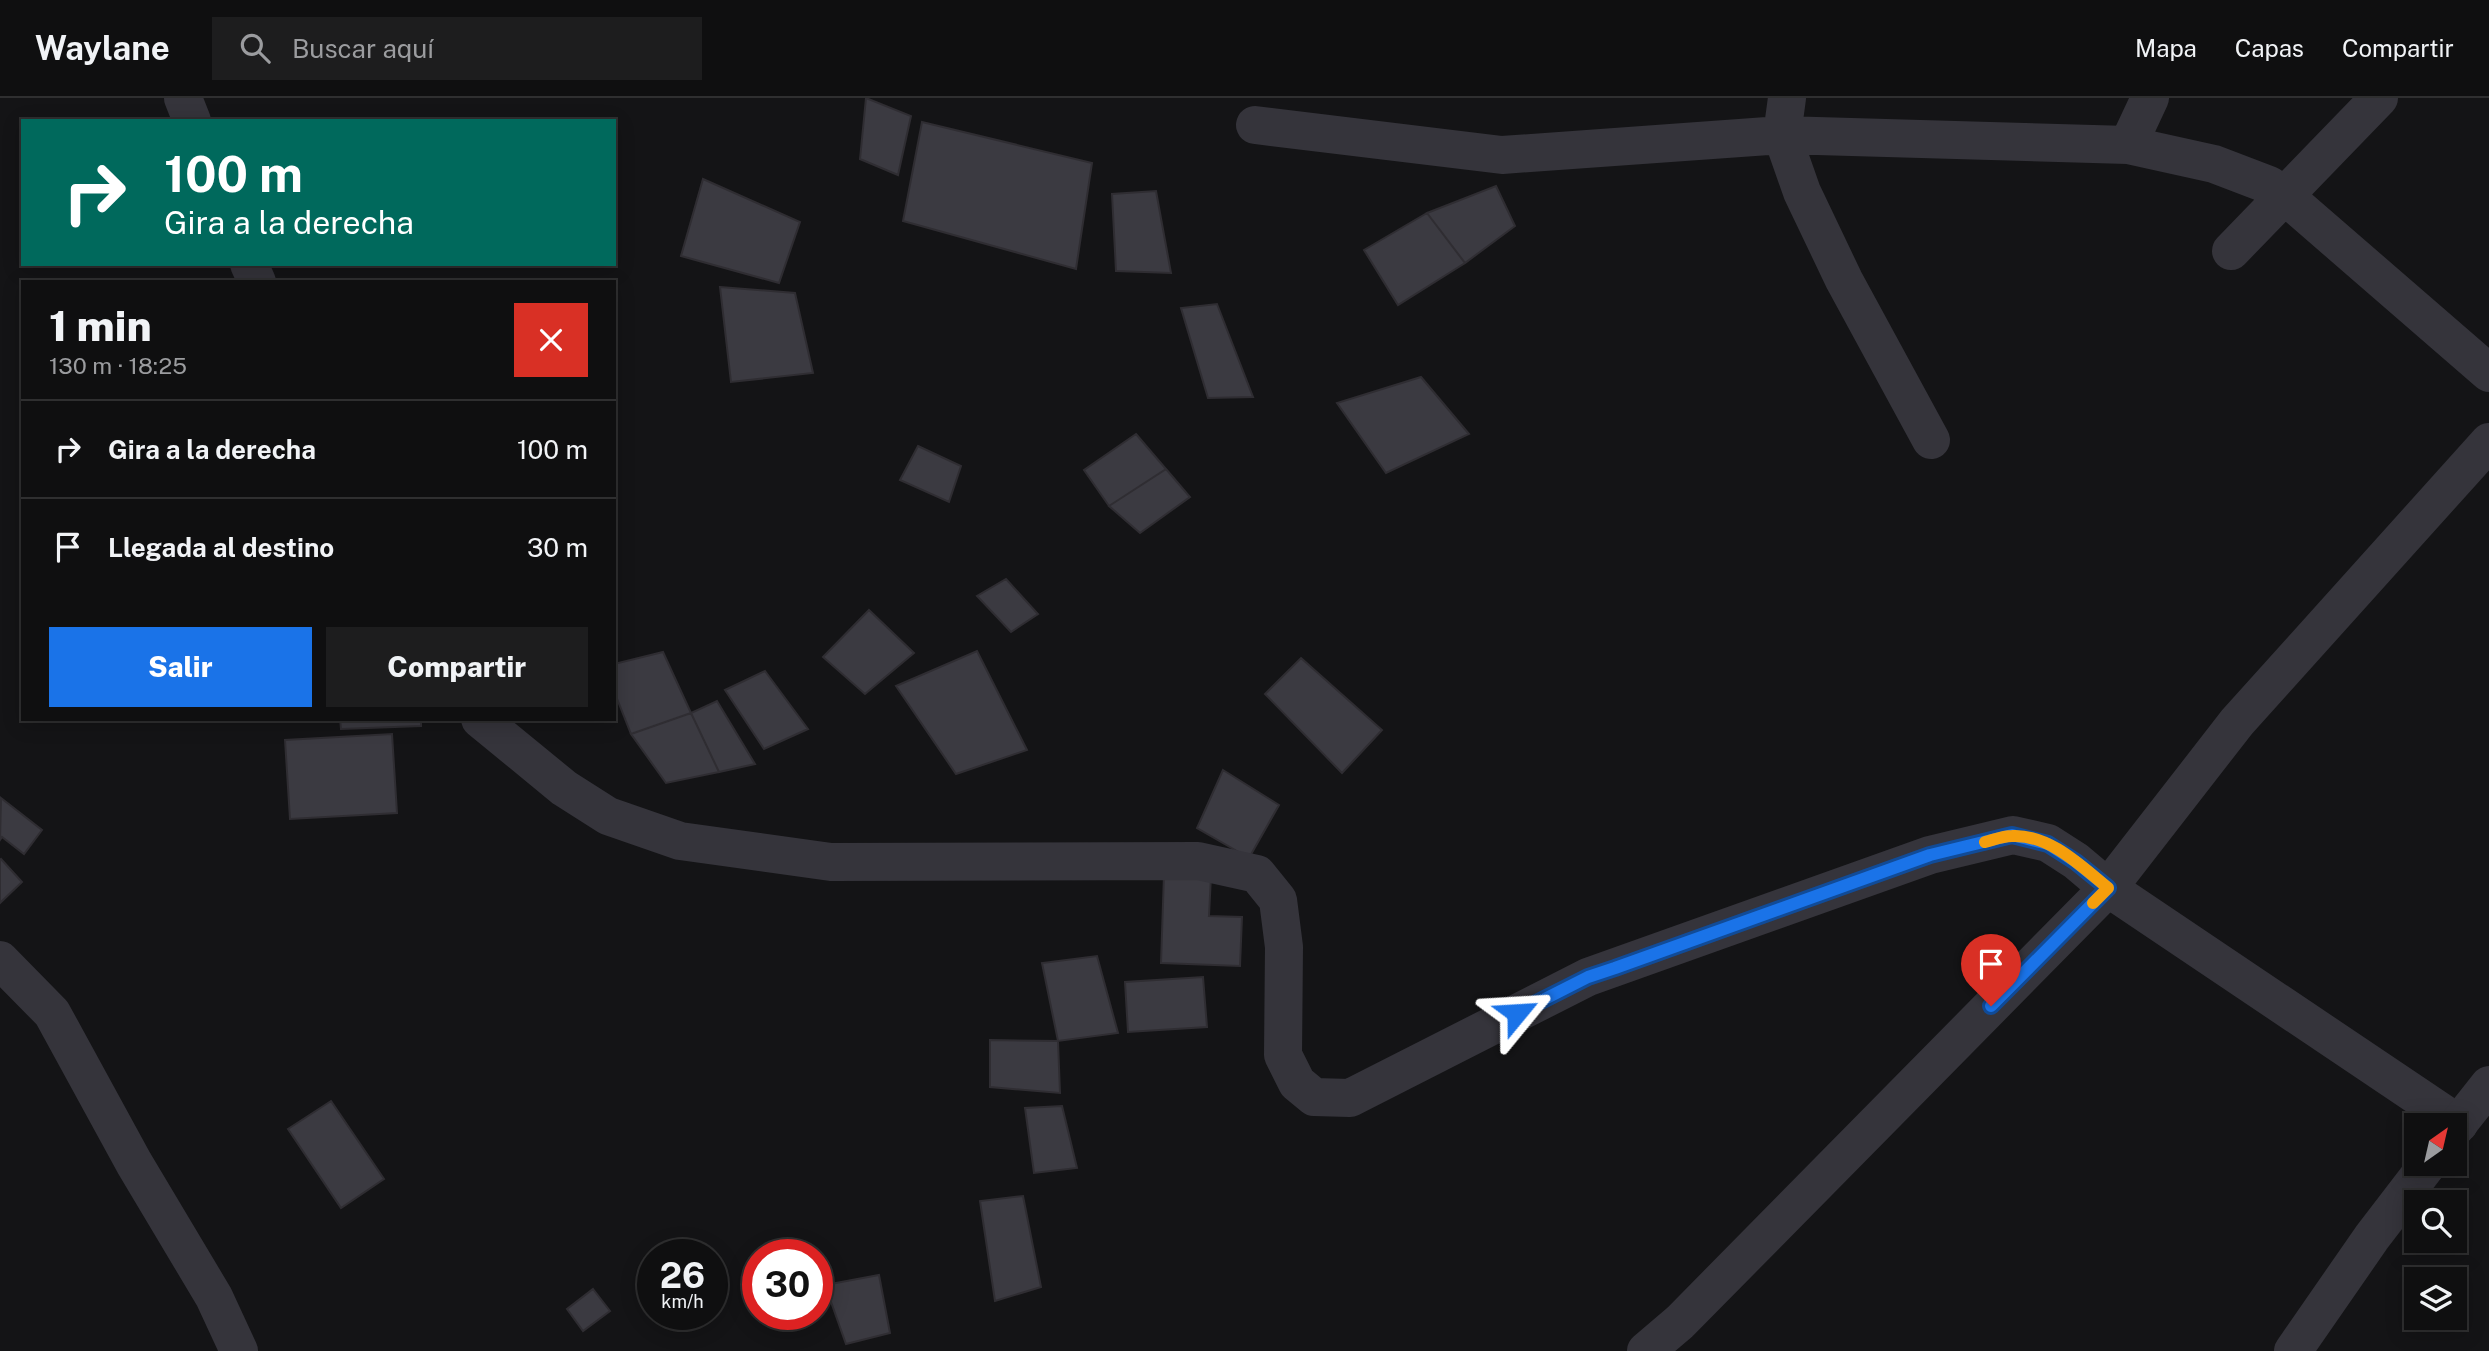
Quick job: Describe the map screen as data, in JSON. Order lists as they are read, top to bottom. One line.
{"north":"top right","page":{"header":"Waylane","search":"Buscar aquí","nav":["Mapa","Capas","Compartir"],"turn":["100 m","Gira a la derecha"],"heading":["1 min","130 m · 18:25"],"list":[{"name":"Gira a la derecha","value":"100 m"},{"name":"Llegada al destino","value":"30 m"}],"buttons":["Salir","Compartir"],"speed":"26 km/h","limit":"30"}}
